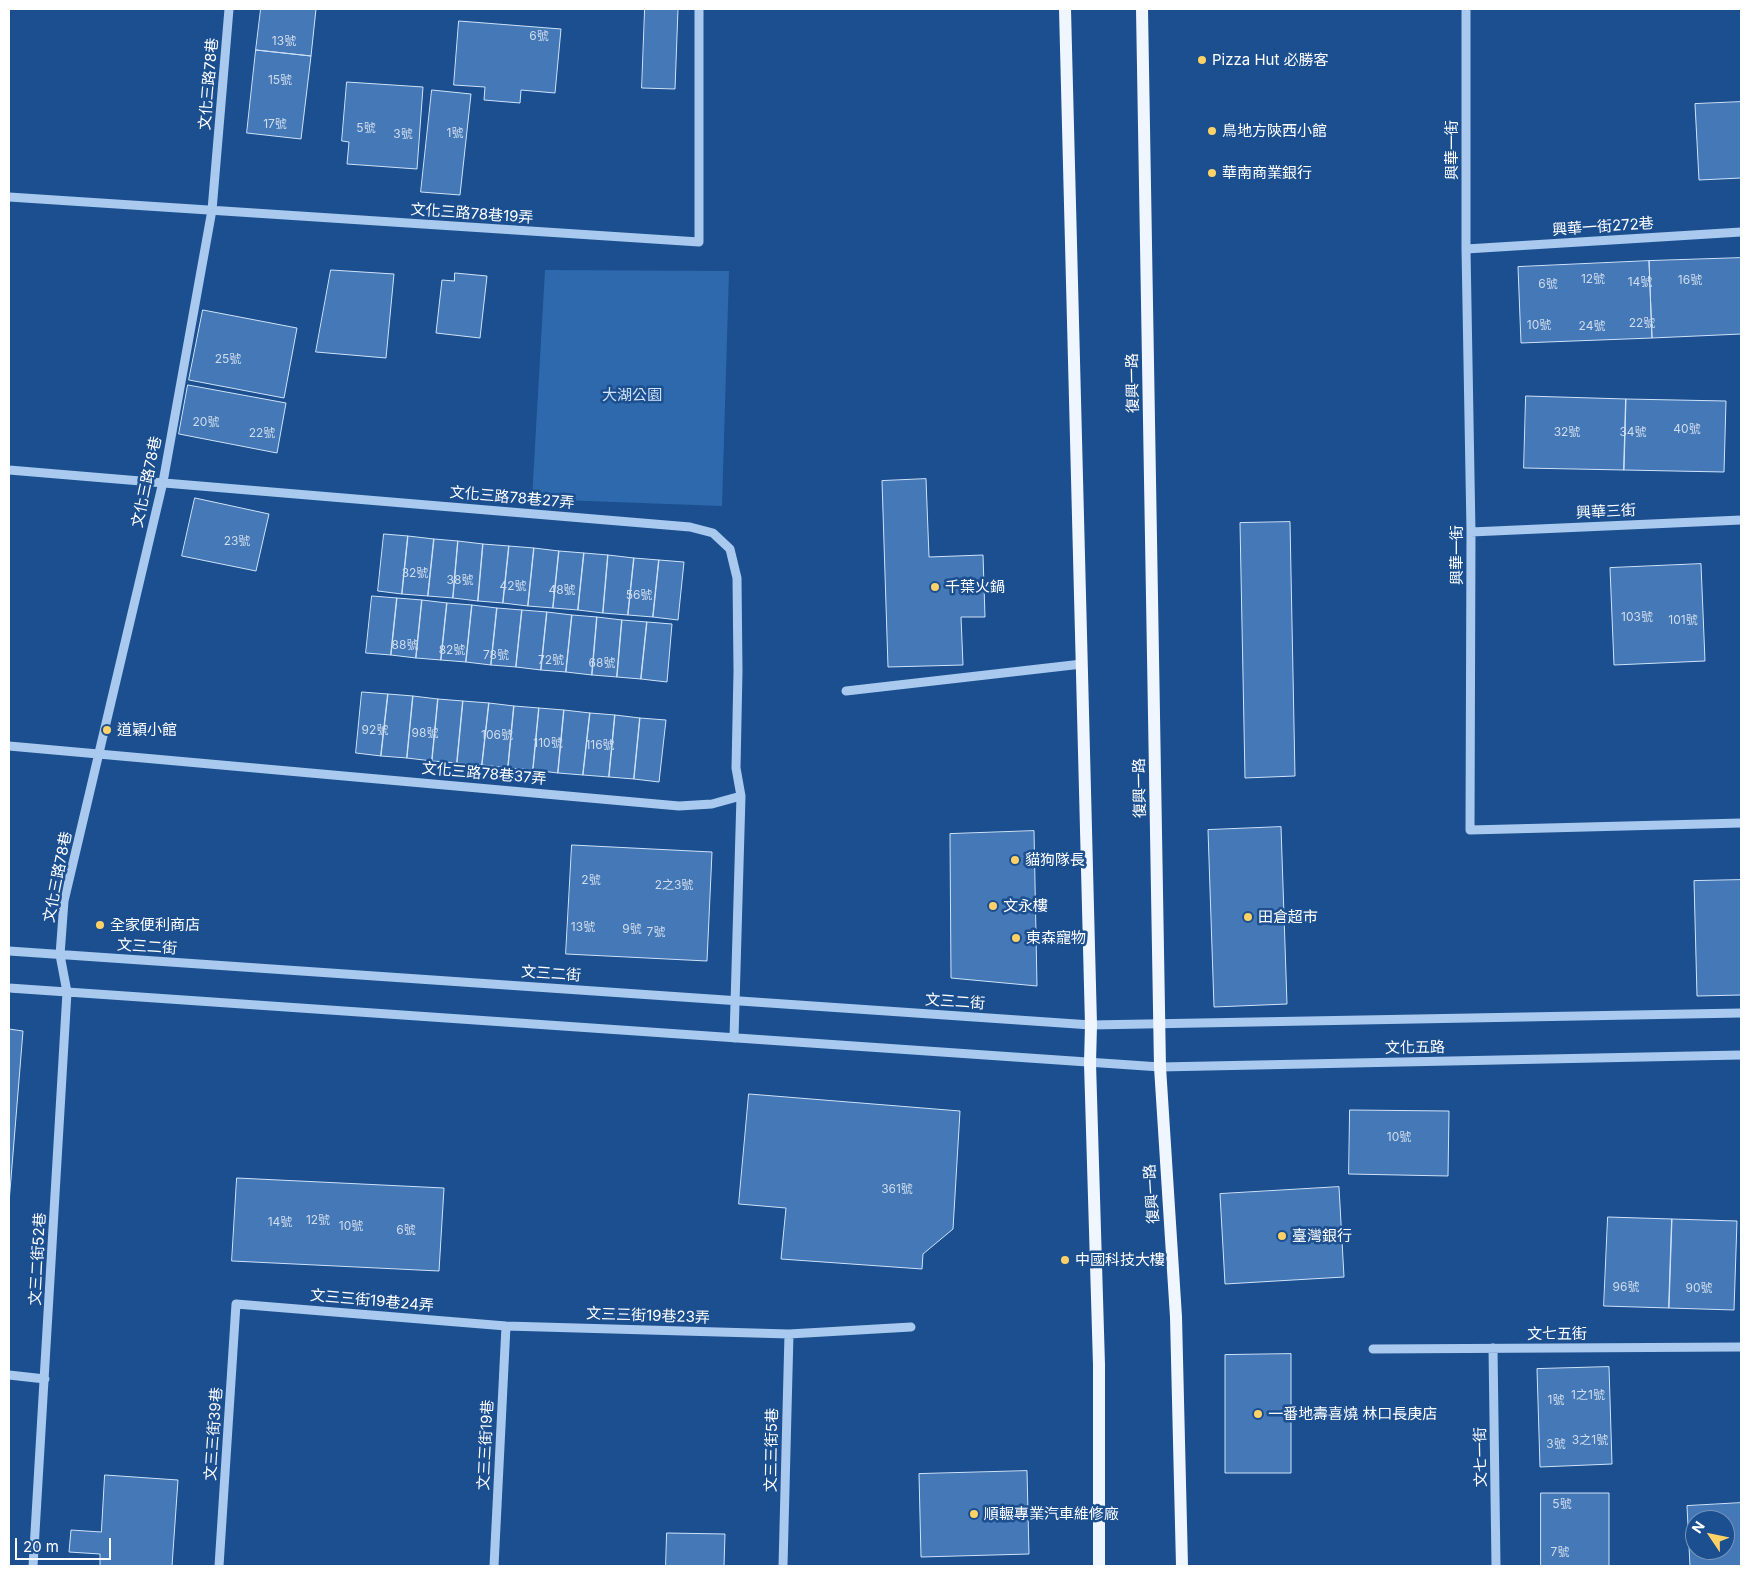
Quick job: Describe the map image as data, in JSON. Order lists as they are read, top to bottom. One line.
{"streets":{"main road":["復興一路"],"street":["文化三路78巷","興華一街","文化三路78巷19弄","興華一街272巷","文化三路78巷27弄","興華三街","文化三路78巷37弄","文三二街","文化五路","文三二街52巷","文三三街19巷24弄","文三三街19巷23弄","文七五街","文三三街39巷","文三三街19巷","文三三街5巷","文七一街"]},"crossings":[["文化三路78巷","文化三路78巷19弄"],["文化三路78巷","文化三路78巷27弄"],["文化三路78巷","文化三路78巷37弄"],["文化三路78巷","文三二街"],["文化三路78巷","文三二街52巷"],["興華一街","興華一街272巷"],["興華一街","興華三街"],["復興一路","文化五路"],["文化三路78巷27弄","文化三路78巷37弄"],["文三二街","文化五路"],["文三二街","文三二街52巷"],["文三三街19巷24弄","文三三街19巷23弄"],["文三三街19巷24弄","文三三街39巷"],["文三三街19巷24弄","文三三街19巷"],["文三三街19巷23弄","文三三街19巷"],["文三三街19巷23弄","文三三街5巷"],["文七五街","文七一街"]],"parks":["大湖公園"],"places":["Pizza Hut 必勝客","鳥地方陝西小館","華南商業銀行","千葉火鍋","道穎小館","貓狗隊長","文永樓","田倉超市","全家便利商店","東森寵物","臺灣銀行","中國科技大樓","一番地壽喜燒 林口長庚店","順輾專業汽車維修廠"],"house_numbers":["6號","13號","15號","17號","5號","1號","3號","12號","16號","14號","6號","22號","10號","24號","25號","20號","40號","32號","34號","22號","23號","32號","38號","42號","48號","56號","103號","101號","88號","82號","78號","72號","68號","92號","98號","106號","110號","116號","2號","2之3號","13號","9號","7號","10號","361號","12號","14號","10號","6號","96號","90號","1之1號","1號","3之1號","3號","5號","7號"],"scale_bar":"20 m","north":"top left"}
